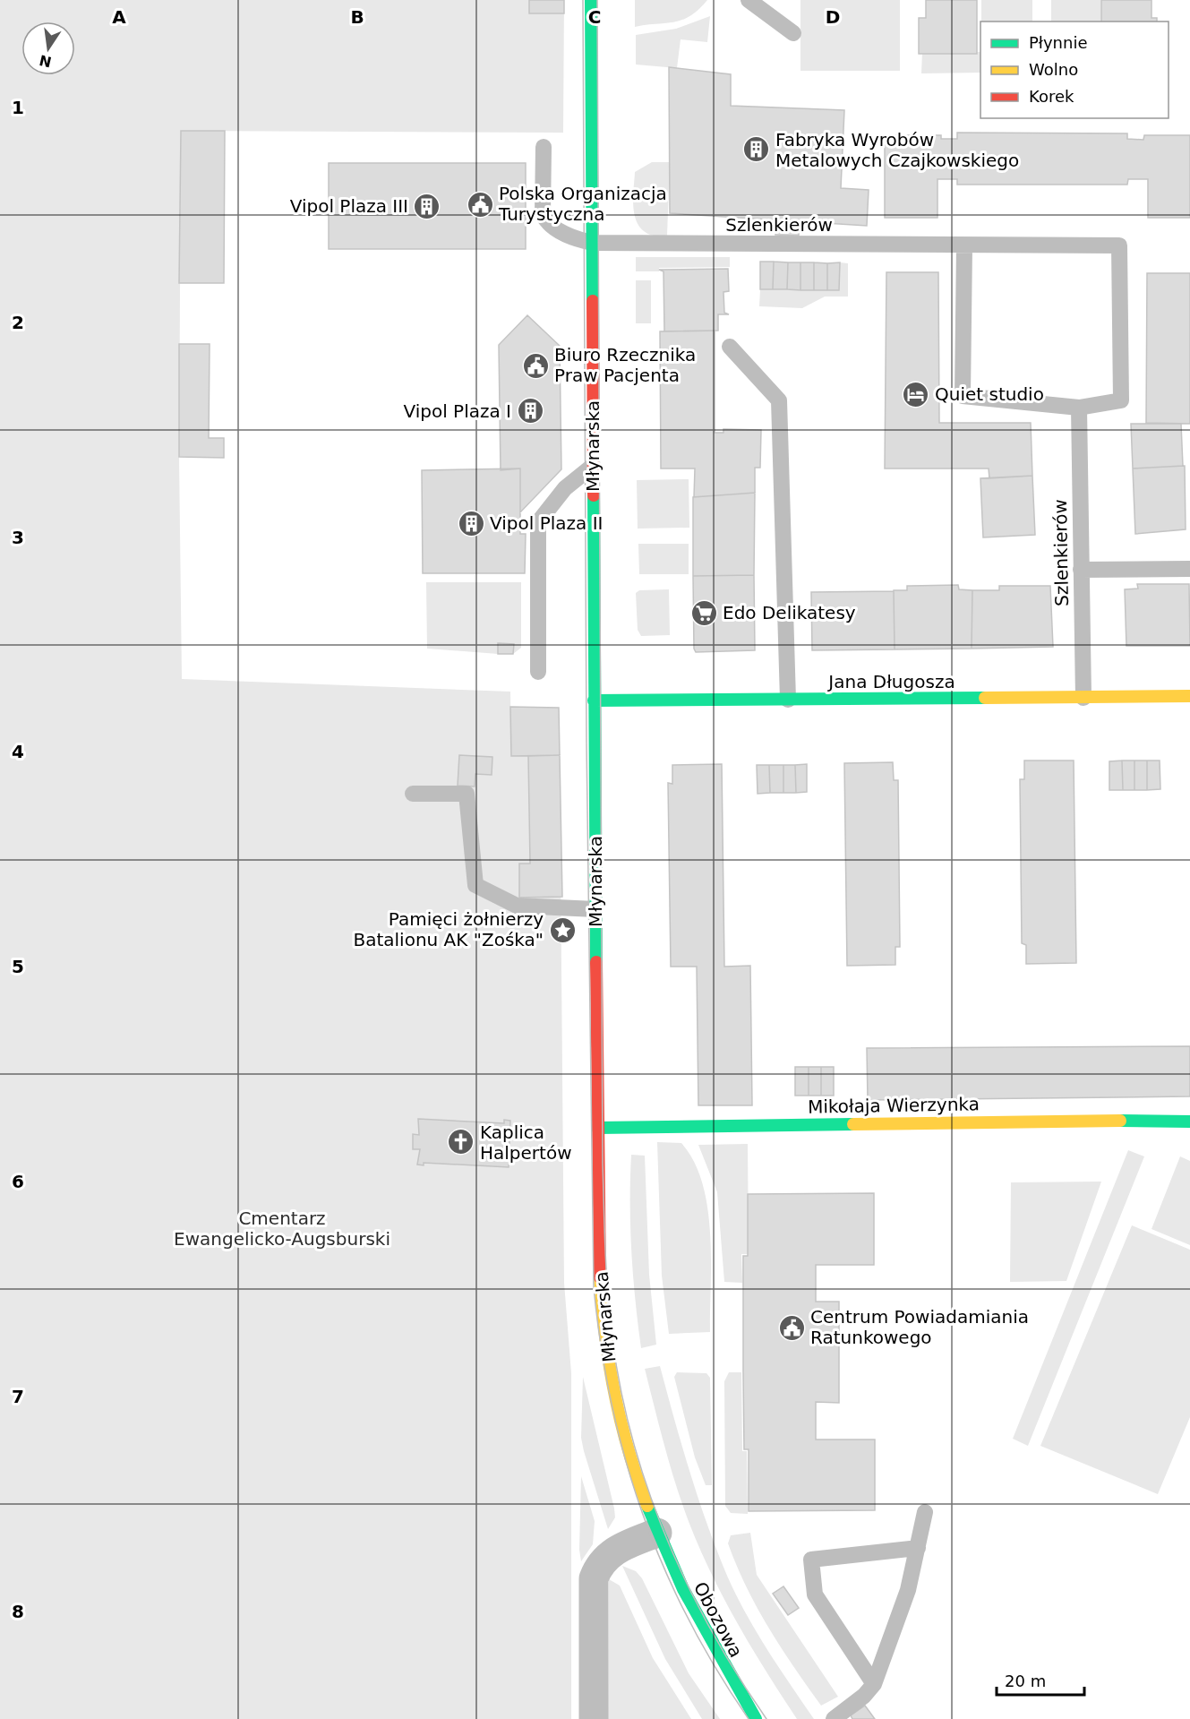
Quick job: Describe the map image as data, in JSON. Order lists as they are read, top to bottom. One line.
{"streets":{"street":["Młynarska","Jana Długosza","Mikołaja Wierzynka","Obozowa"],"lane":["Szlenkierów"]},"crossings":[["Szlenkierów","Młynarska"],["Szlenkierów","Jana Długosza"],["Młynarska","Jana Długosza"],["Młynarska","Mikołaja Wierzynka"],["Młynarska","Obozowa"]],"parks":["Cmentarz Ewangelicko-Augsburski"],"places":{"building":["Fabryka Wyrobów Metalowych Czajkowskiego","Vipol Plaza III","Vipol Plaza I","Vipol Plaza II"],"public building":["Polska Organizacja Turystyczna","Biuro Rzecznika Praw Pacjenta","Centrum Powiadamiania Ratunkowego"],"hotel":["Quiet studio"],"supermarket":["Edo Delikatesy"],"place":["Pamięci żołnierzy Batalionu AK \"Zośka\""],"church":["Kaplica Halpertów"]},"legend":["Płynnie","Wolno","Korek"],"scale_bar":"20 m","north":"bottom","grid":{"columns":["A","B","C","D"],"rows":["1","2","3","4","5","6","7","8"]}}
